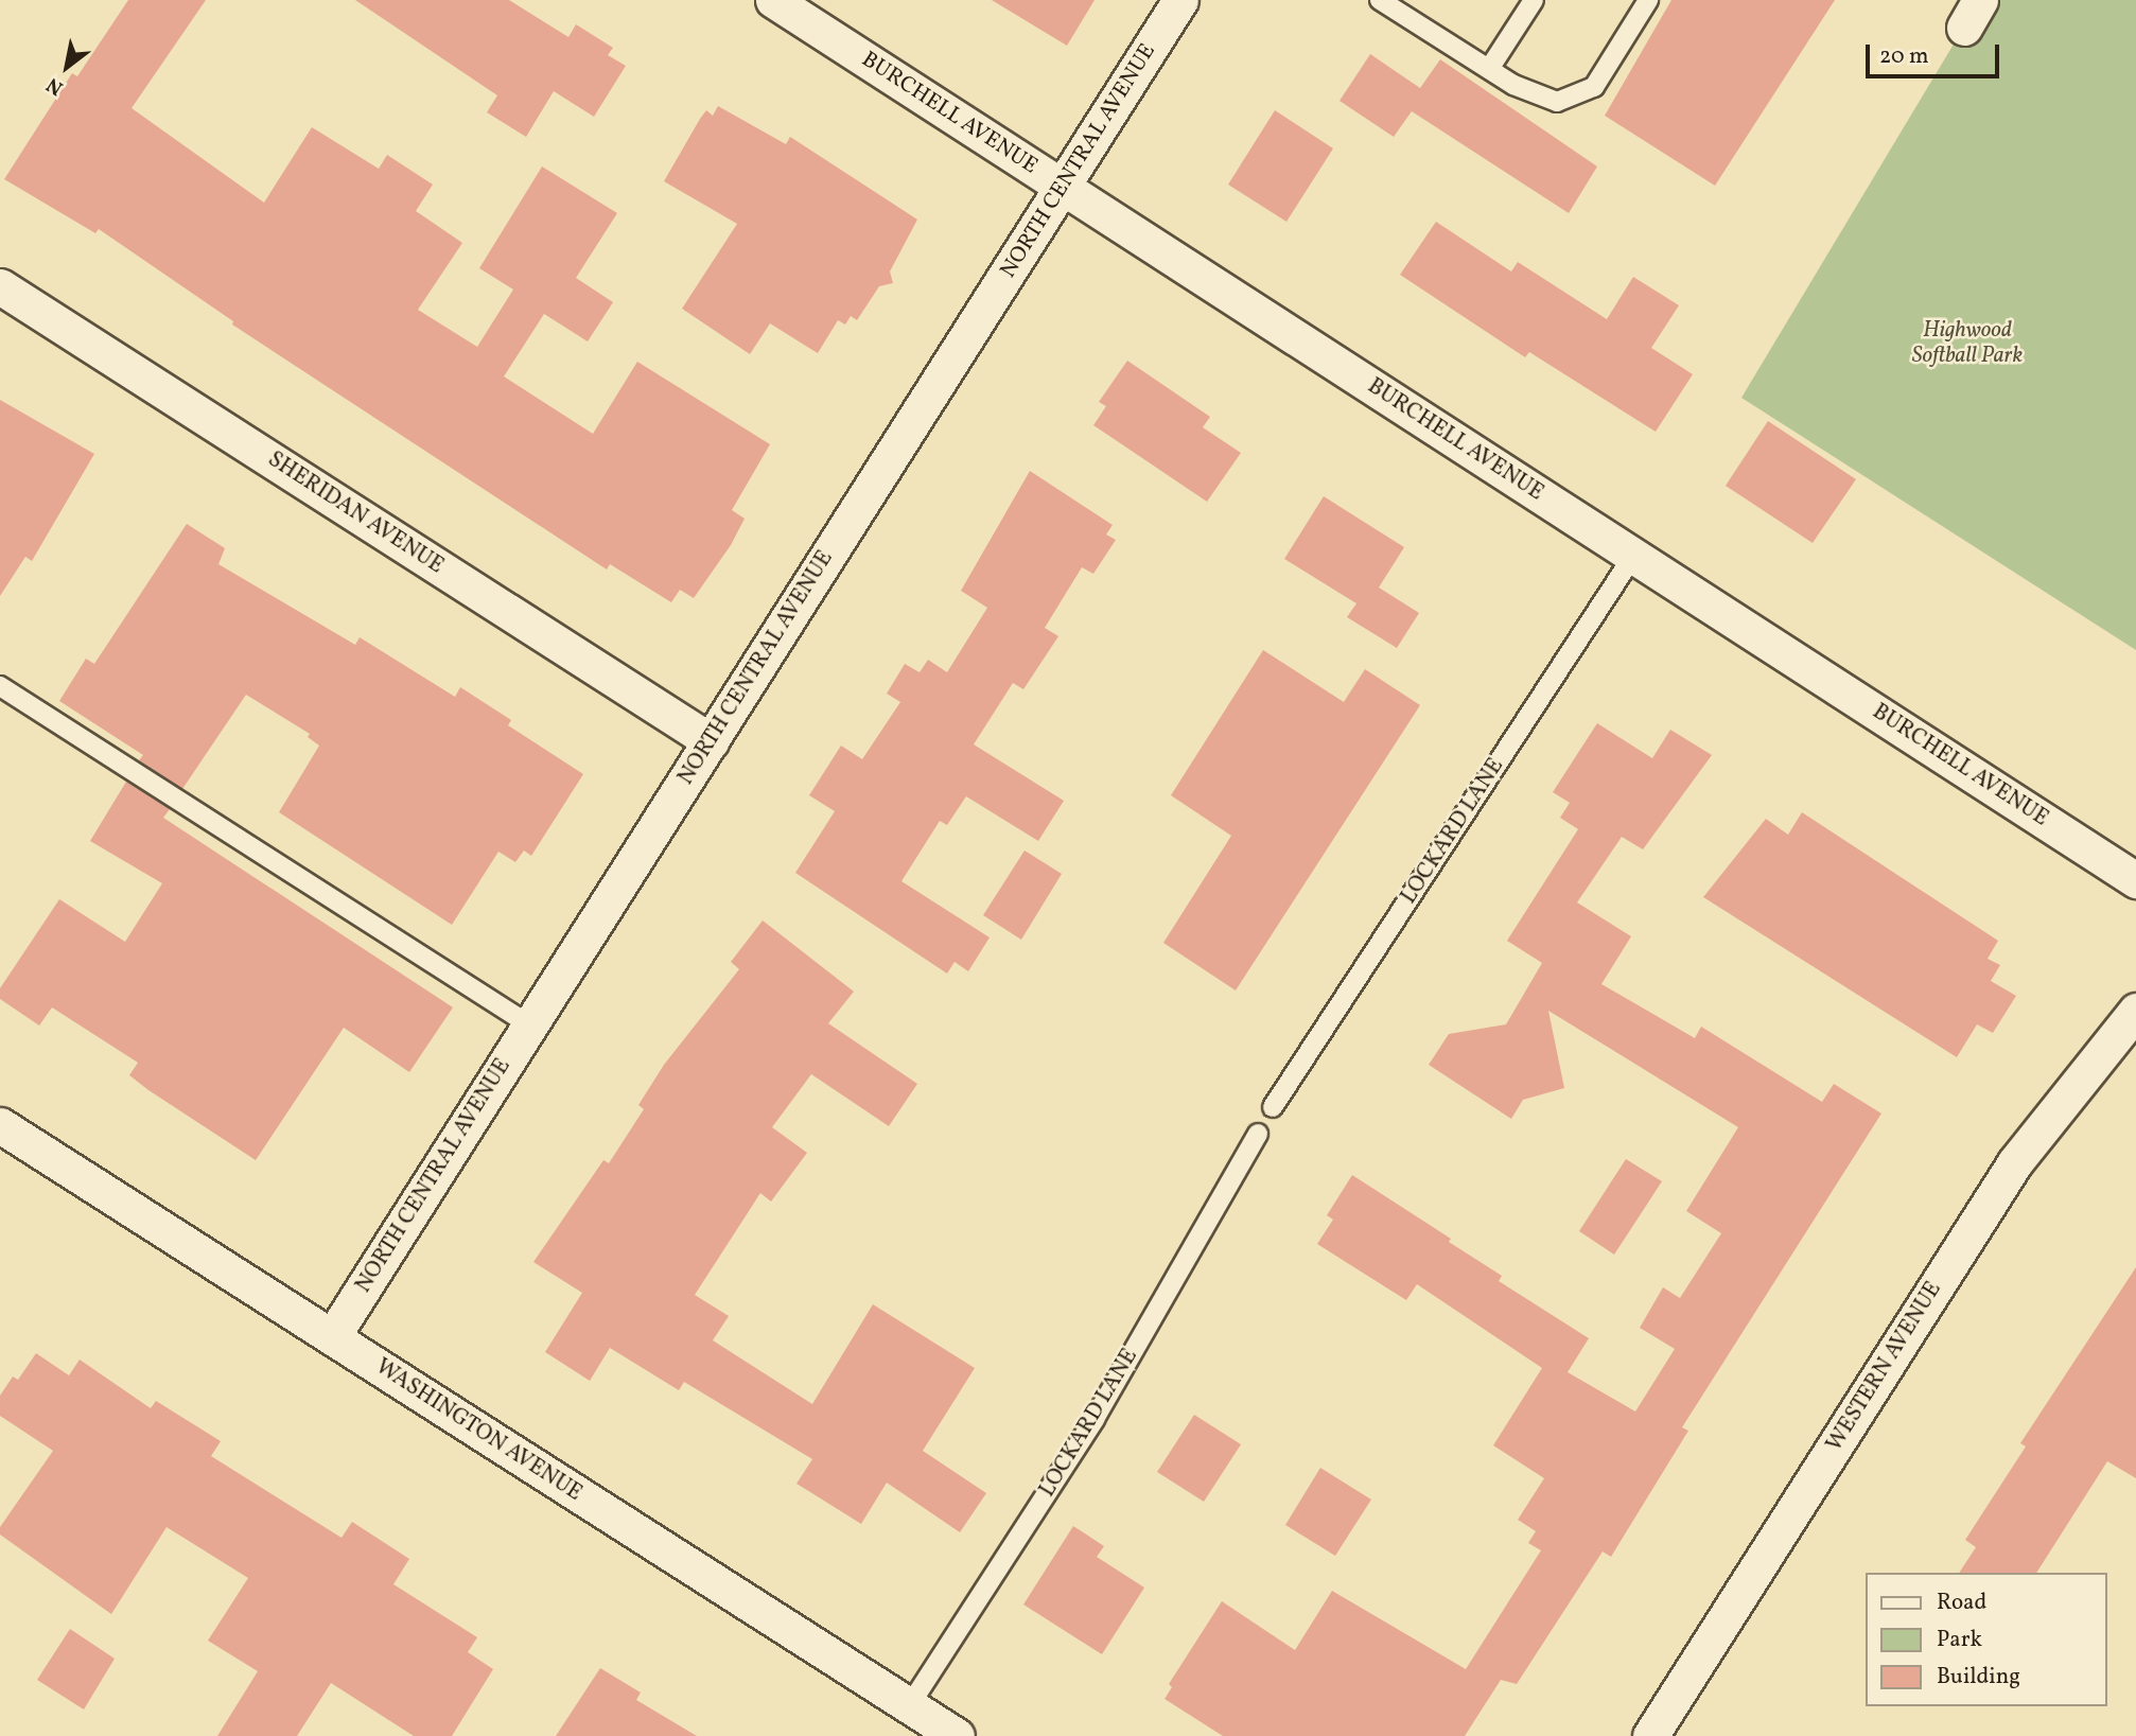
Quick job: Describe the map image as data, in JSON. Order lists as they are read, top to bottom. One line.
{"streets":{"street":["BURCHELL AVENUE","NORTH CENTRAL AVENUE","SHERIDAN AVENUE","WESTERN AVENUE","WASHINGTON AVENUE"],"lane":["LOCKARD LANE"]},"crossings":[["BURCHELL AVENUE","NORTH CENTRAL AVENUE"],["BURCHELL AVENUE","LOCKARD LANE"],["NORTH CENTRAL AVENUE","SHERIDAN AVENUE"],["NORTH CENTRAL AVENUE","WASHINGTON AVENUE"],["LOCKARD LANE","WASHINGTON AVENUE"]],"parks":["Highwood Softball Park"],"legend":["Road","Park","Building"],"scale_bar":"20 m","north":"bottom left"}
